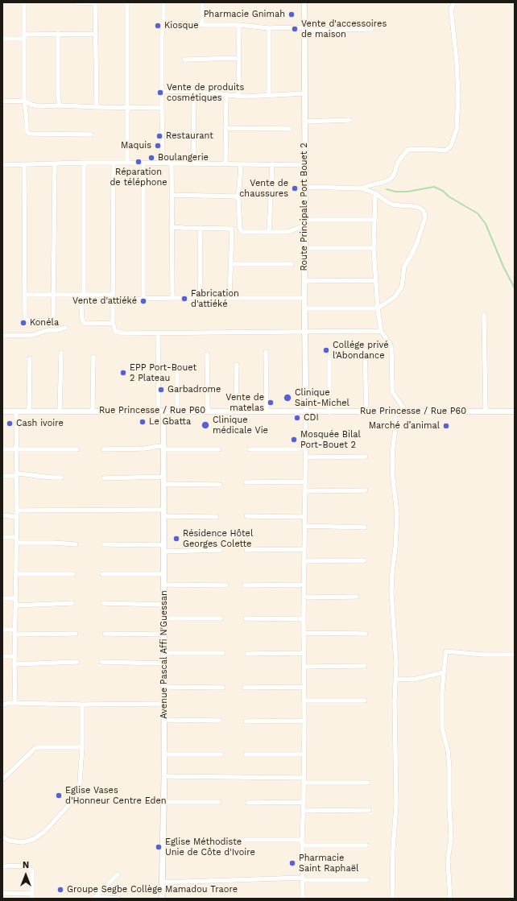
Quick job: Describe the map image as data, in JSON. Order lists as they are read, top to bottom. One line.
{"streets":{"street":["Route Principale Port Bouet 2","Rue Princesse / Rue P60","Avenue Pascal Affi N'Guessan"]},"crossings":[["Route Principale Port Bouet 2","Rue Princesse / Rue P60"],["Rue Princesse / Rue P60","Avenue Pascal Affi N'Guessan"]],"places":["Pharmacie Gnimah","Kiosque","Vente d'accessoires de maison","Vente de produits cosmétiques","Restaurant","Maquis","Boulangerie","Réparation de téléphone","Vente de chaussures","Fabrication d'attiéké","Vente d'attiéké","Konéla","Collége privé l'Abondance","EPP Port-Bouet 2 Plateau","Garbadrome","Clinique Saint-Michel","Vente de matelas","CDI","Le Gbatta","Cash ivoire","Clinique médicale Vie","Marché d’animal","Mosquée Bilal Port-Bouet 2","Résidence Hôtel Georges Colette","Eglise Vases d'Honneur Centre Eden","Eglise Méthodiste Unie de Côte d'Ivoire","Pharmacie Saint Raphaël","Groupe Segbe Collège Mamadou Traore"],"north":"top"}
